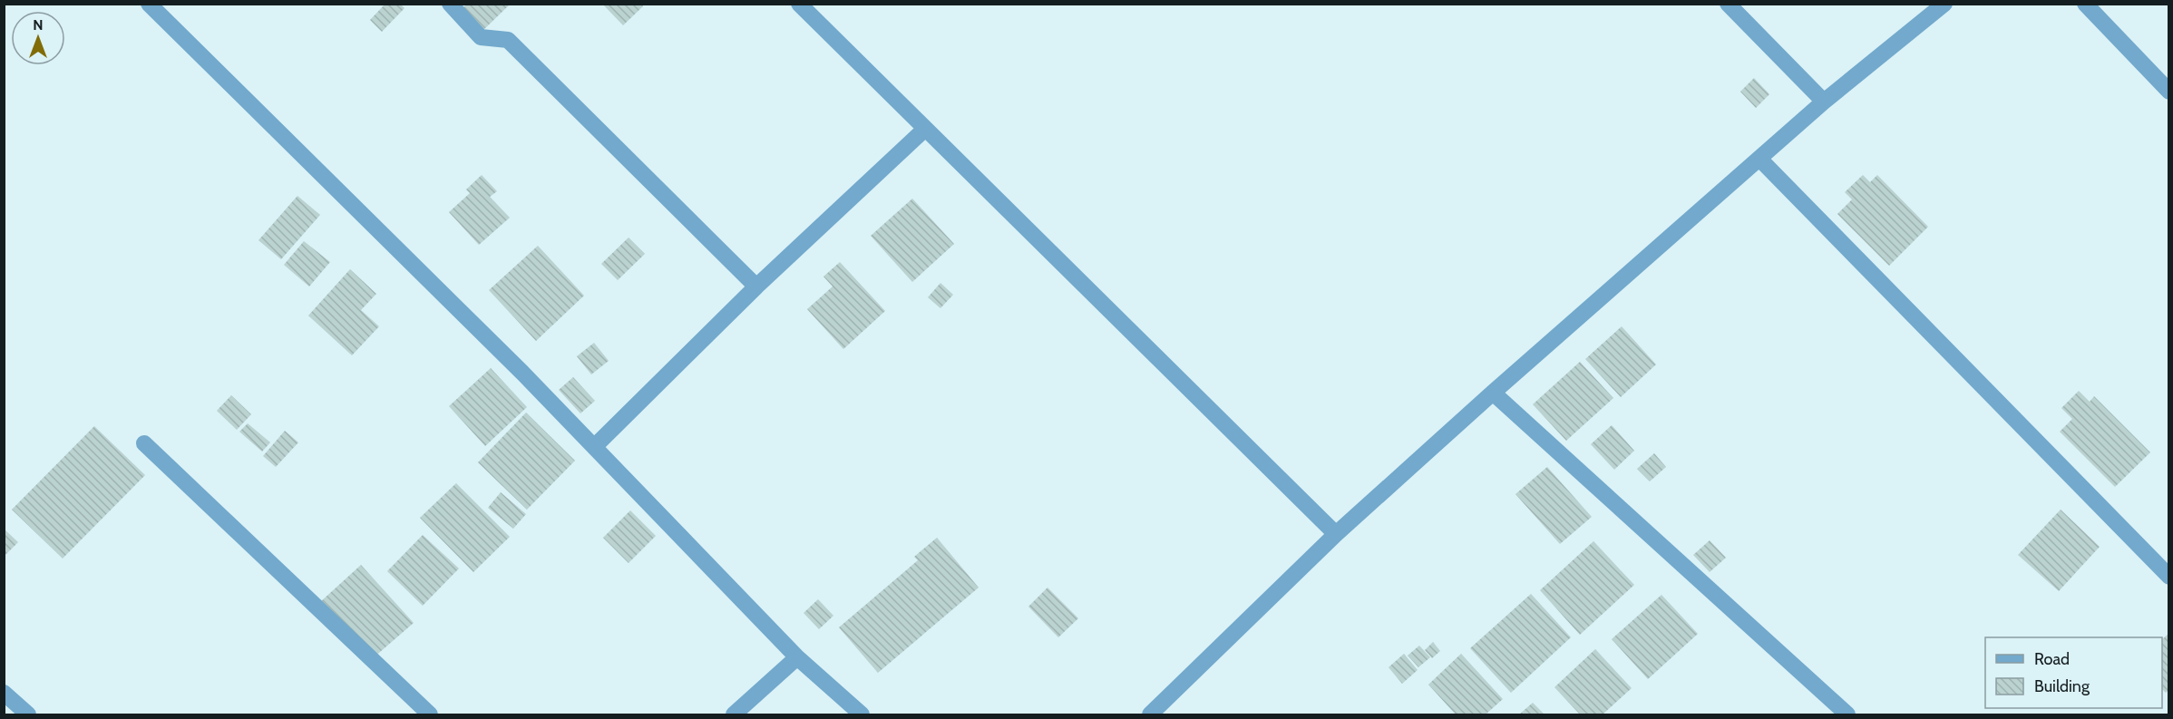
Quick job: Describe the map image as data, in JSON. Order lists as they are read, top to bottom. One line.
{"legend":["Road","Building"],"north":"top"}
